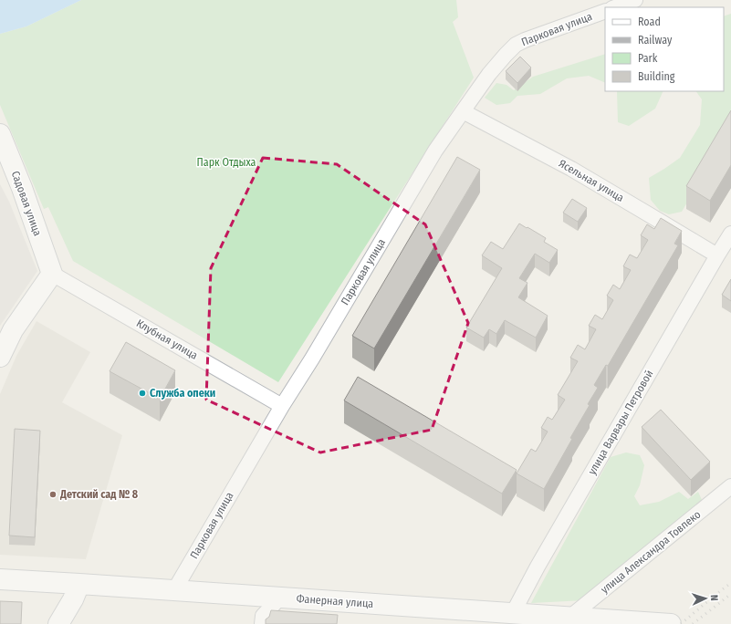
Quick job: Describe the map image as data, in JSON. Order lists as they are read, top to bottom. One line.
{"streets":{"street":["Парковая улица","Ясельная улица","Садовая улица","Клубная улица","улица Варвары Петровой","улица Александра Товпеко","Фанерная улица"]},"crossings":[["Парковая улица","Ясельная улица"],["Парковая улица","Клубная улица"],["Парковая улица","Фанерная улица"],["Ясельная улица","улица Варвары Петровой"],["Садовая улица","Клубная улица"],["улица Варвары Петровой","Фанерная улица"],["улица Александра Товпеко","Фанерная улица"]],"parks":["Парк Отдыха"],"places":["Служба опеки","Детский сад № 8"],"legend":["Road","Railway","Park","Building"],"north":"right"}
